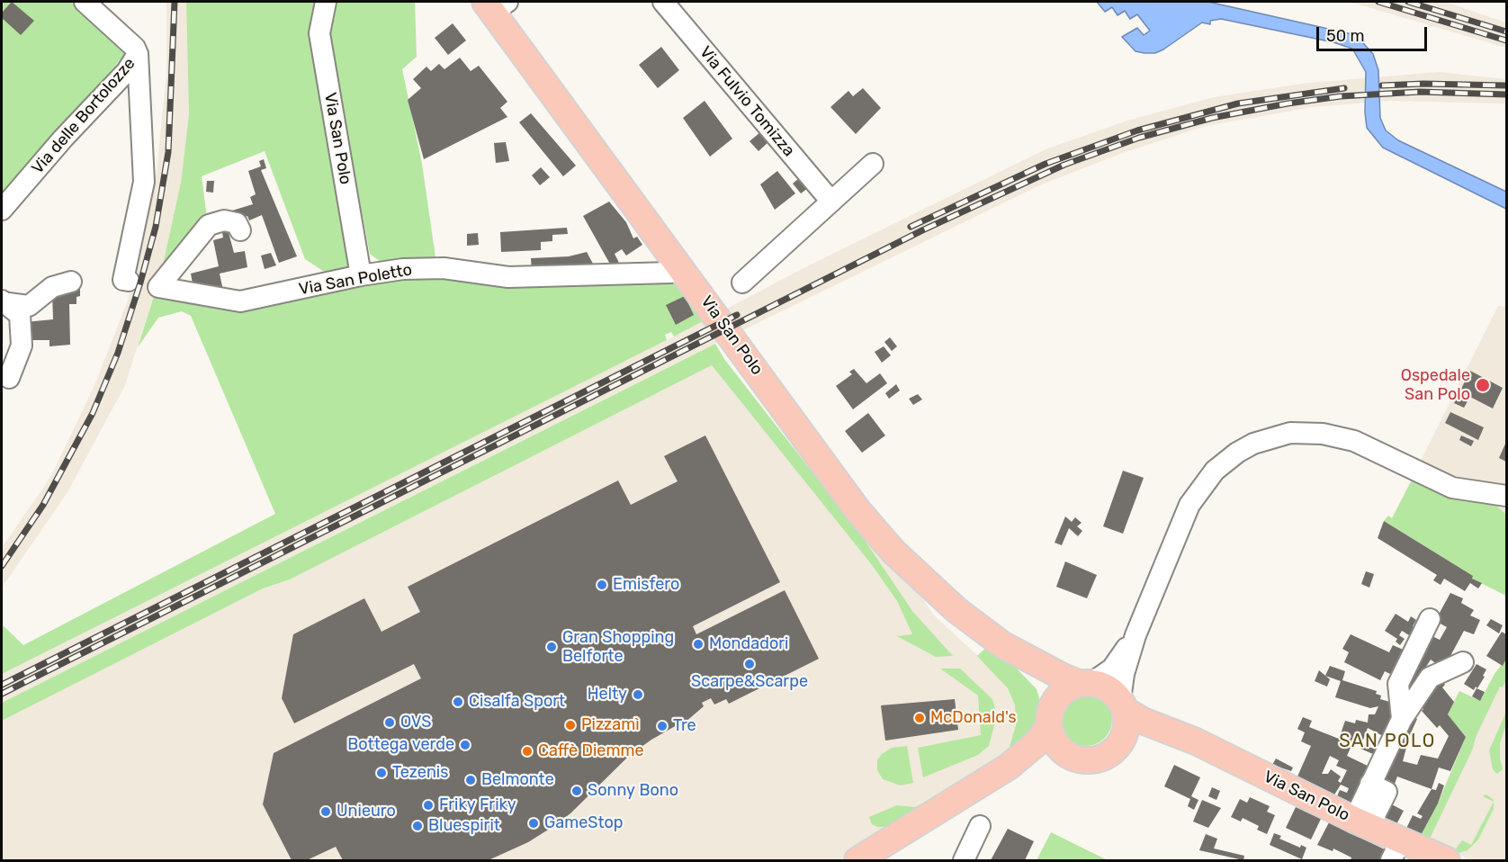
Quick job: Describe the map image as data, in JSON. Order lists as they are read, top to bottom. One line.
{"streets":{"main road":["Via San Polo"],"street":["Via Fulvio Tomizza","Via delle Bortolozze","Via San Poletto"]},"crossings":[["Via San Polo","Via San Poletto"]],"districts":["SAN POLO"],"places":["Ospedale San Polo","Emisfero","Mondadori","Gran Shopping Belforte","Scarpe&Scarpe","Helty","Cisalfa Sport","McDonald's","OVS","Pizzamì","Tre","Bottega verde","Caffè Diemme","Tezenis","Belmonte","Sonny Bono","Friky Friky","Unieuro","GameStop","Bluespirit"],"scale_bar":"50 m"}
